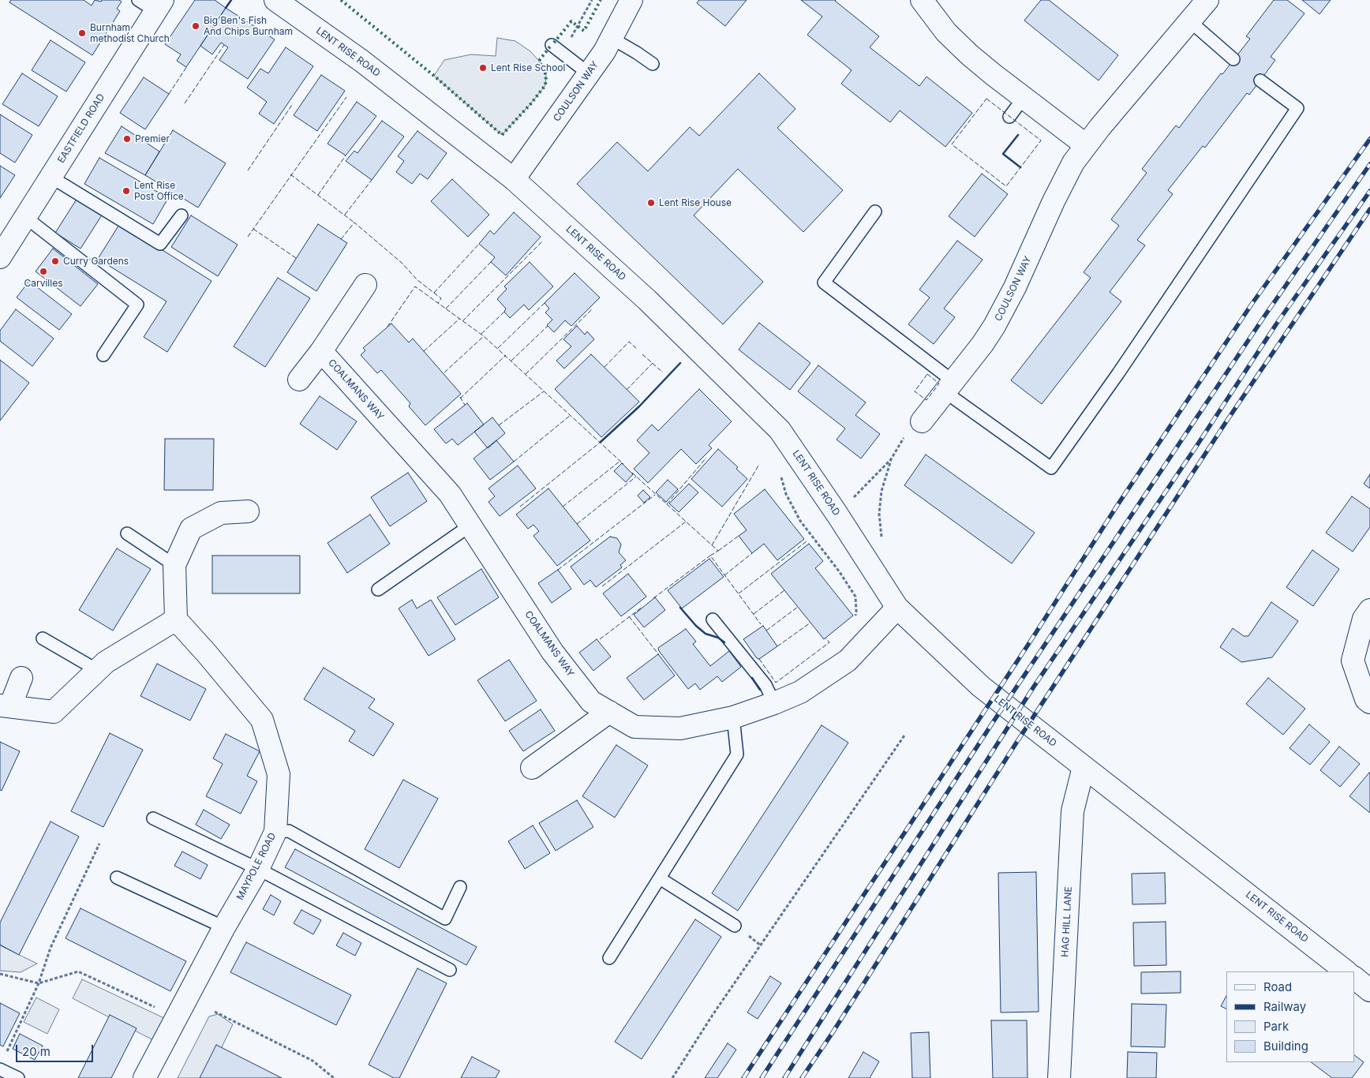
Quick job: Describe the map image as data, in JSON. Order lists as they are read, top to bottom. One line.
{"streets":{"street":["LENT RISE ROAD","COULSON WAY","EASTFIELD ROAD","COALMANS WAY","MAYPOLE ROAD","HAG HILL LANE"]},"crossings":[["LENT RISE ROAD","COULSON WAY"],["LENT RISE ROAD","COALMANS WAY"],["LENT RISE ROAD","HAG HILL LANE"]],"places":["Big Ben's Fish And Chips Burnham","Burnham methodist Church","Lent Rise School","Premier","Lent Rise Post Office","Lent Rise House","Curry Gardens","Carvilles"],"legend":["Road","Railway","Park","Building"],"scale_bar":"20 m"}
